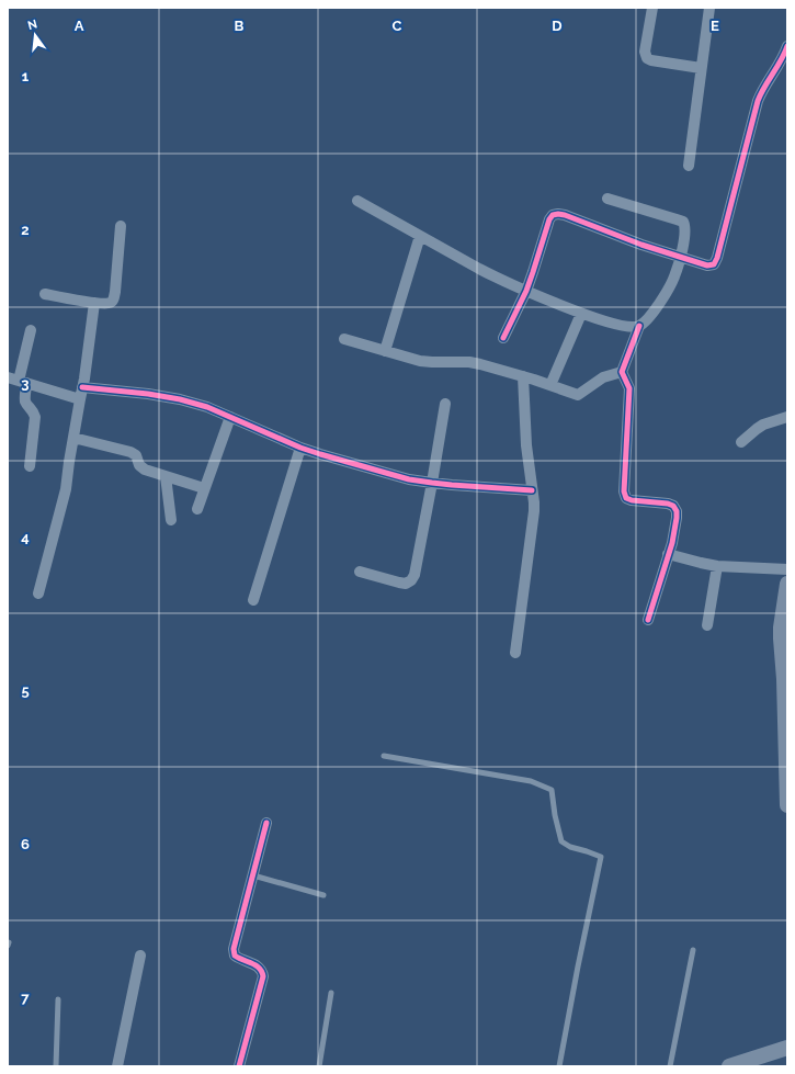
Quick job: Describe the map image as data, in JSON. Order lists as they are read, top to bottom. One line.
{"north":"top","grid":{"columns":["A","B","C","D","E"],"rows":["1","2","3","4","5","6","7"]}}
